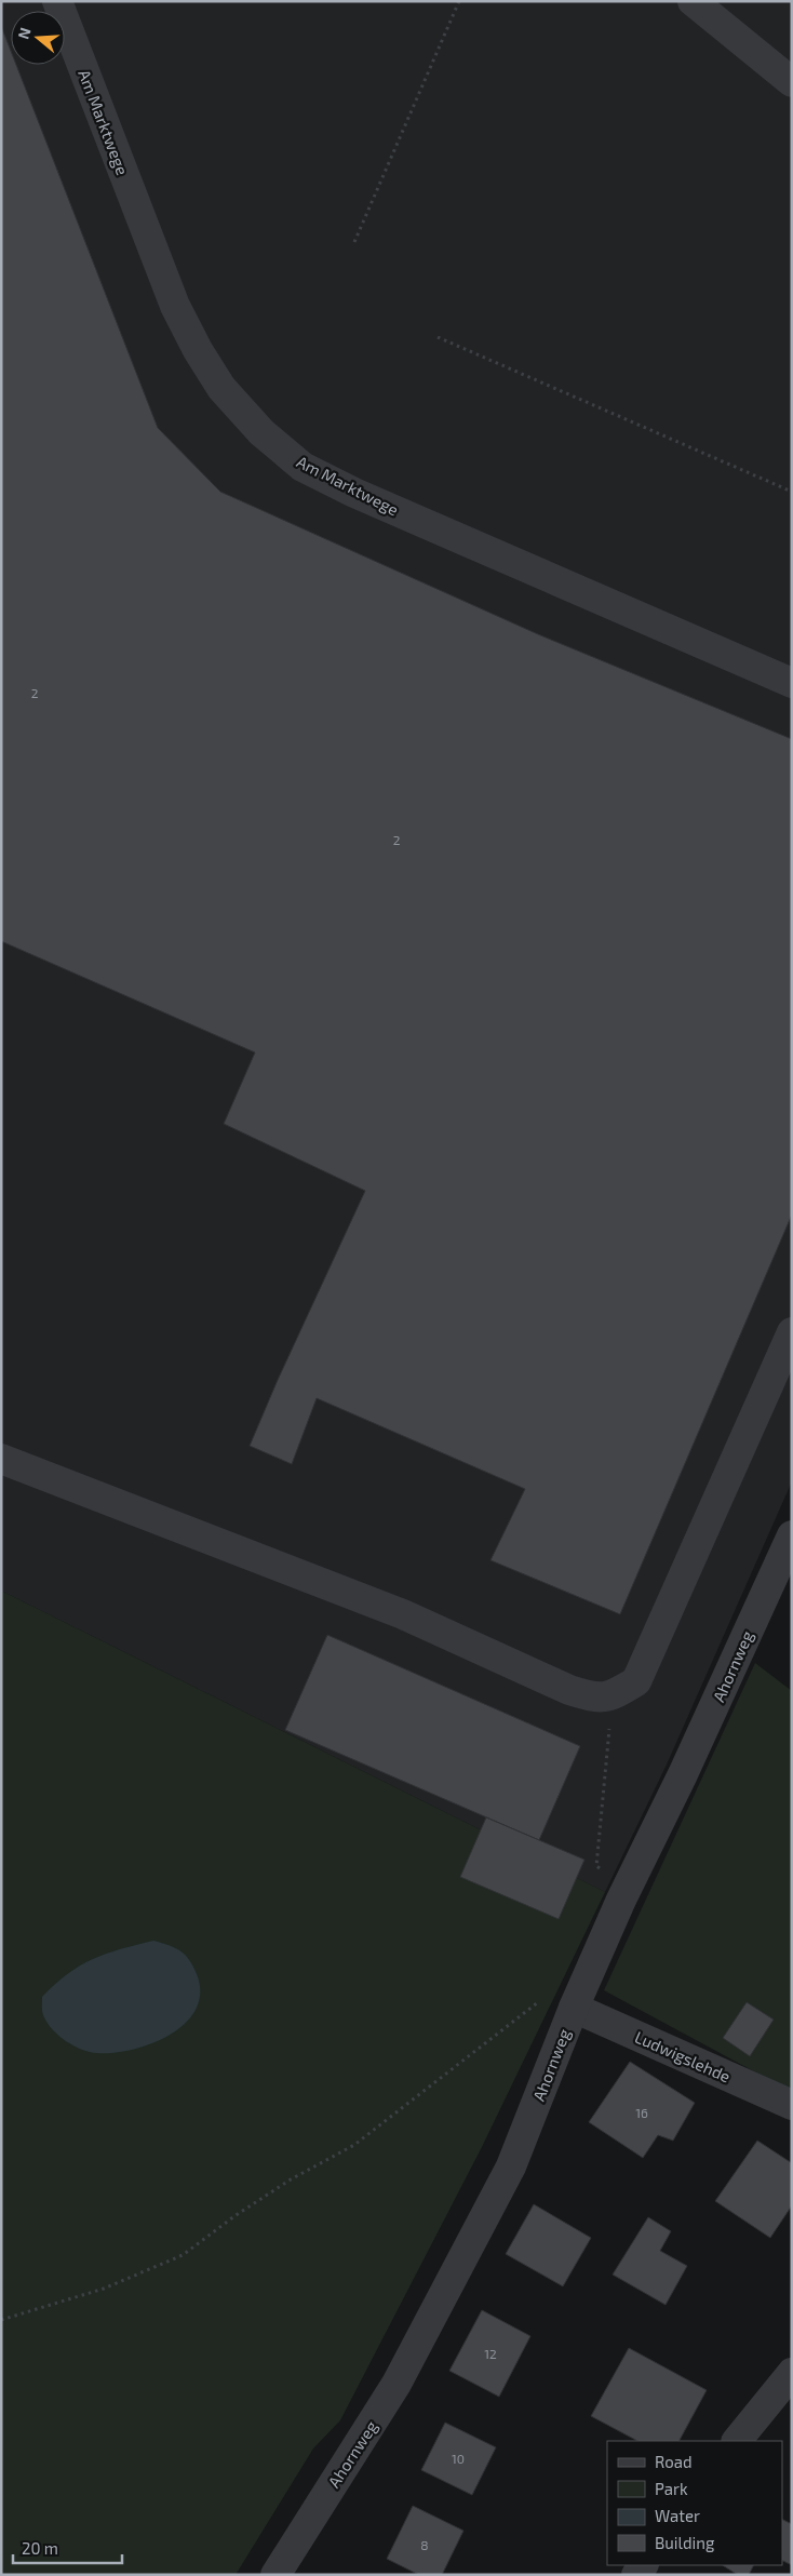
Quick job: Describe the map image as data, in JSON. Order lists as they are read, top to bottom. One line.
{"streets":{"street":["Am Marktwege","Ahornweg","Ludwigslehde"]},"crossings":[["Ahornweg","Ludwigslehde"]],"house_numbers":["2","2","16","12","10","8"],"legend":["Road","Park","Water","Building"],"scale_bar":"20 m","north":"left"}
